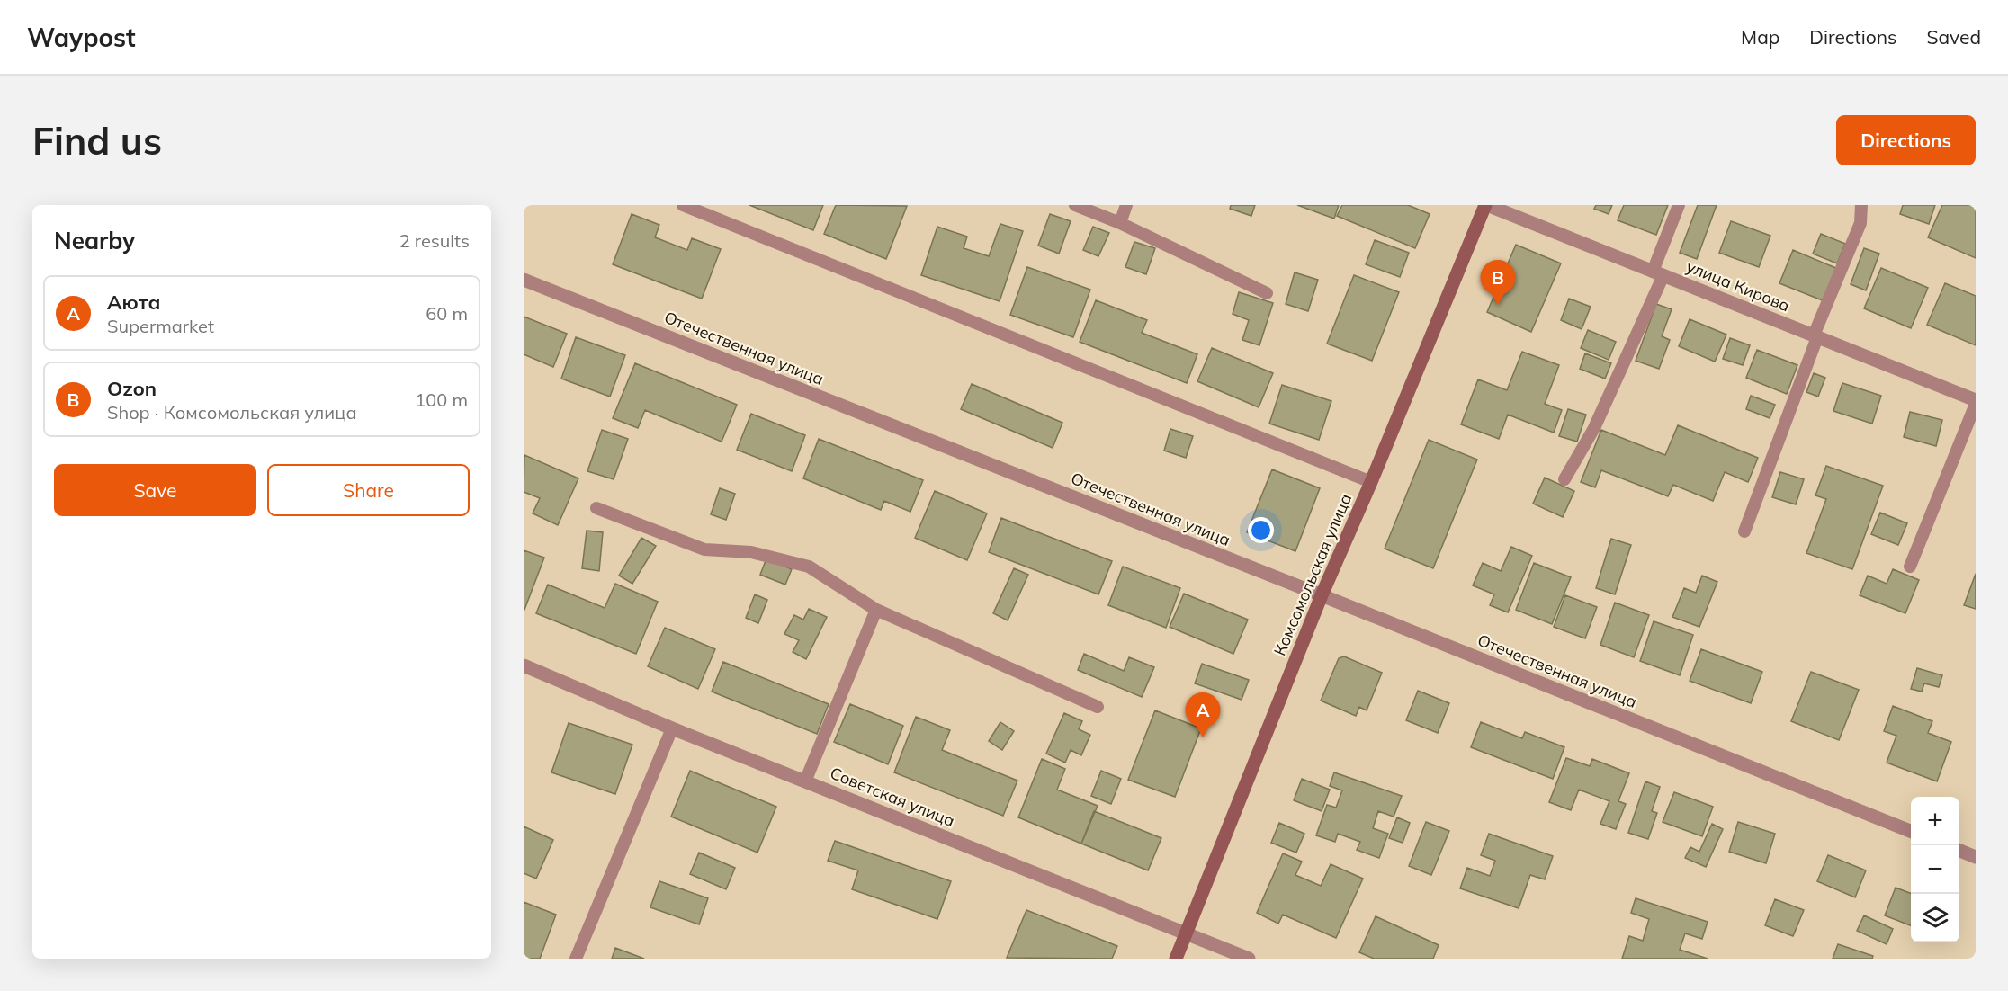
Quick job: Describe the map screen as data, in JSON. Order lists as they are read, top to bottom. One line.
{"streets":{"main road":["Комсомольская улица"],"street":["улица Кирова","Отечественная улица","Советская улица"]},"crossings":[["улица Кирова","Комсомольская улица"],["Отечественная улица","Комсомольская улица"],["Комсомольская улица","Советская улица"]],"page":{"header":"Waypost","nav":["Map","Directions","Saved"],"buttons":["Directions",["Save","Share"]],"title":"Find us","heading":["Nearby","2 results"],"pins":["B","A"],"list":[{"mark":"A","name":"Аюта","note":"Supermarket","value":"60 m"},{"mark":"B","name":"Ozon","note":"Shop · Комсомольская улица","value":"100 m"}],"map_buttons":["+","−"]}}
